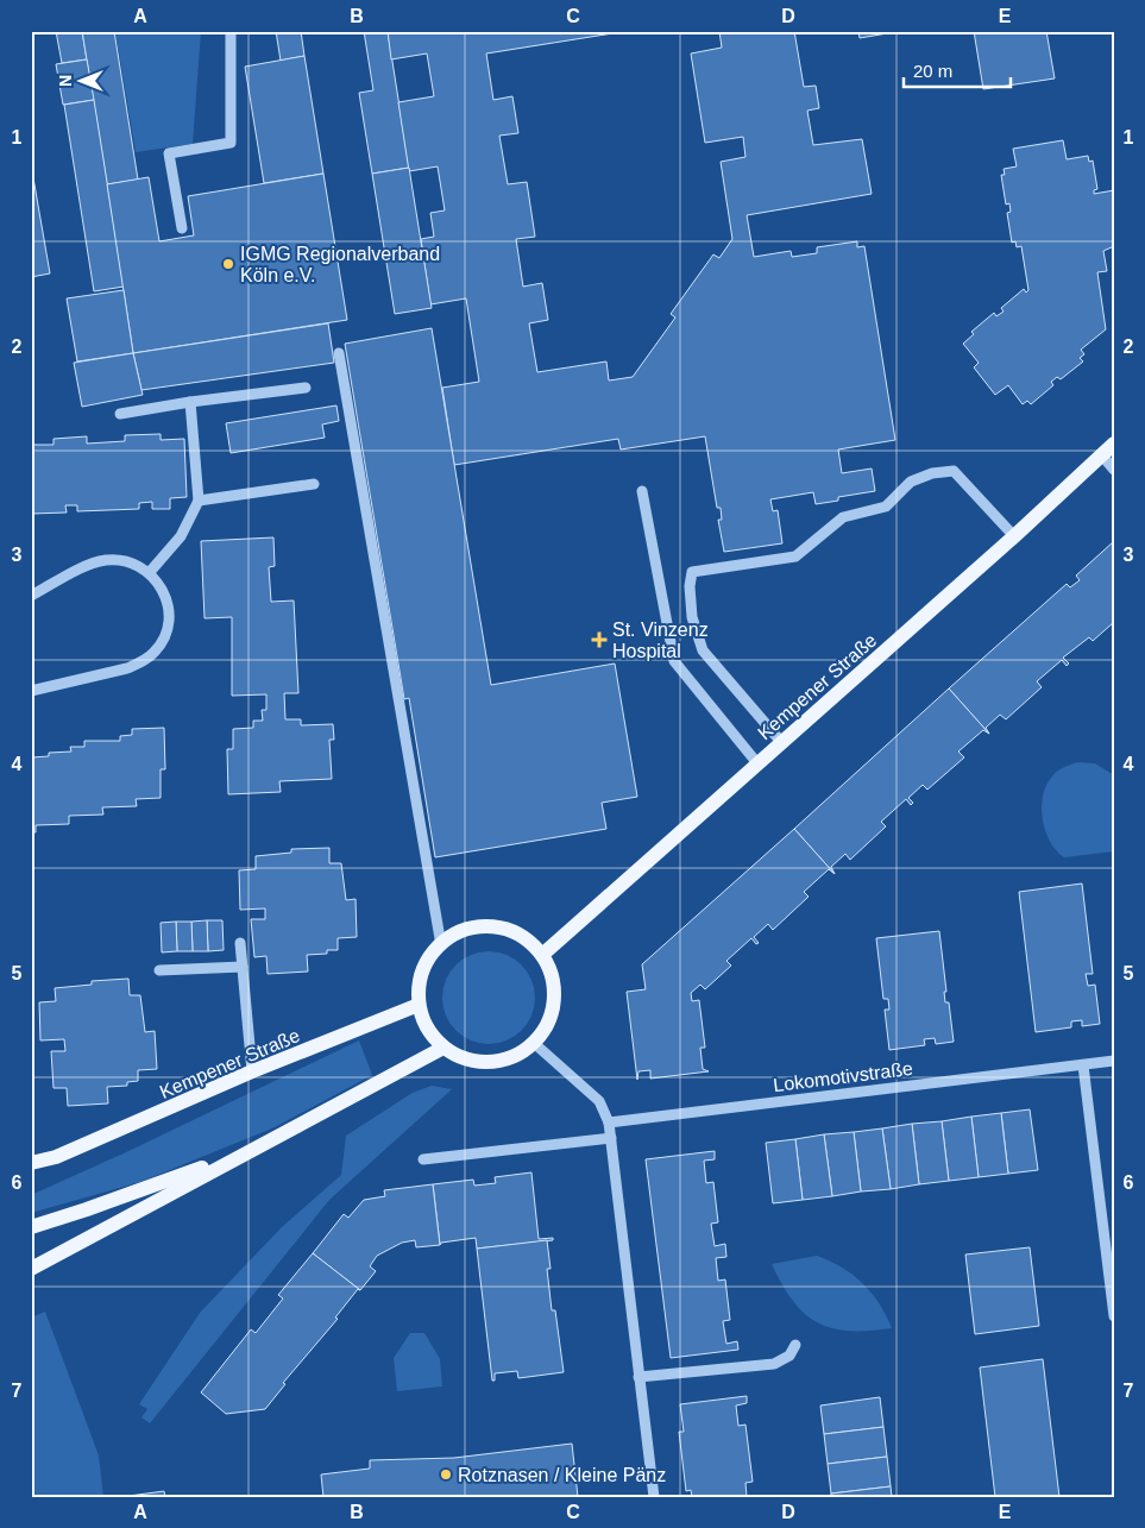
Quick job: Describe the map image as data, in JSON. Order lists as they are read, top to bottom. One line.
{"streets":{"main road":["Kempener Straße"],"street":["Lokomotivstraße"]},"places":{"other":["IGMG Regionalverband Köln e.V.","Rotznasen / Kleine Pänz"],"health":["St. Vinzenz Hospital"]},"scale_bar":"20 m","north":"left","grid":{"columns":["A","B","C","D","E"],"rows":["1","2","3","4","5","6","7"]}}
